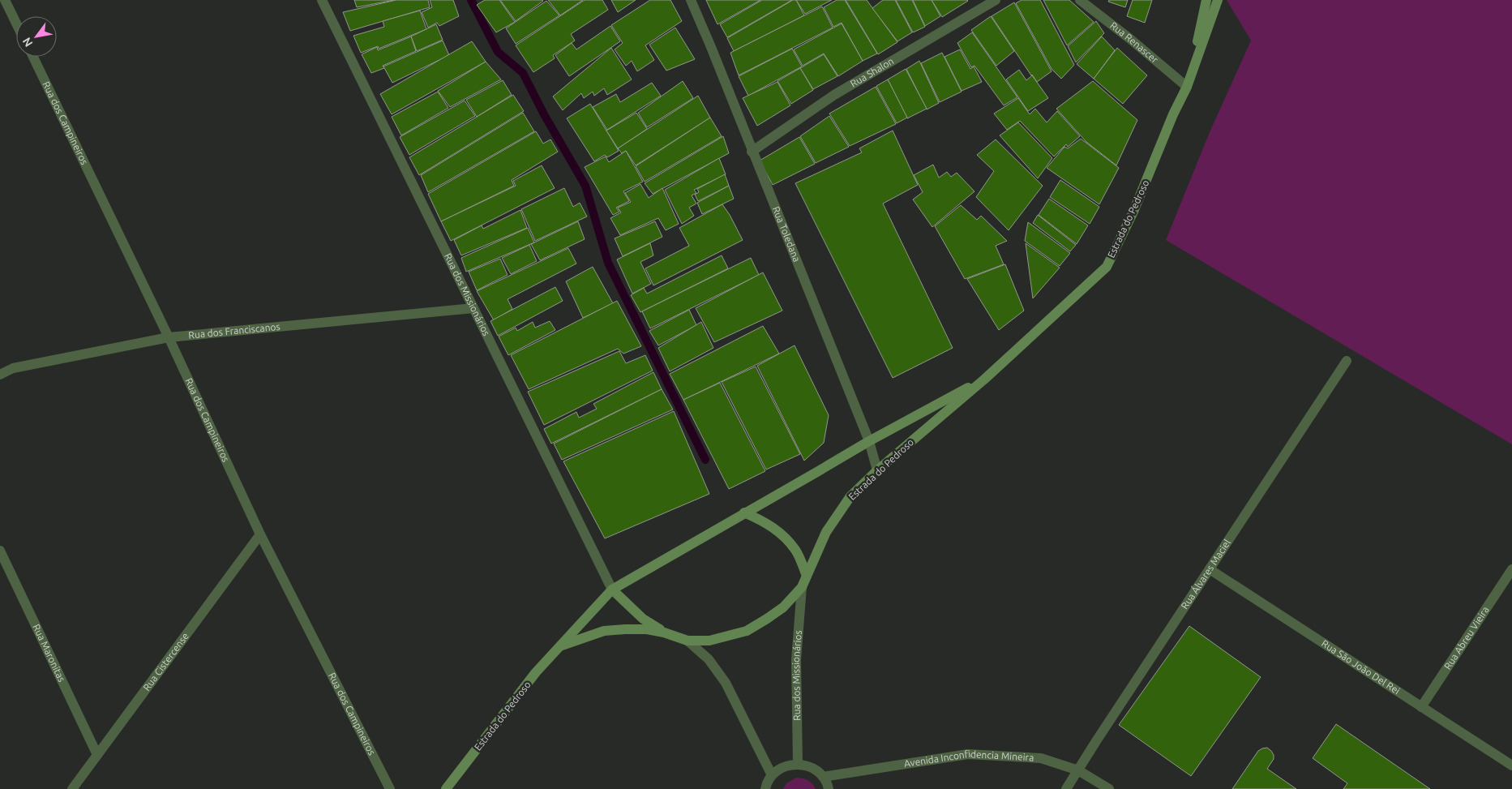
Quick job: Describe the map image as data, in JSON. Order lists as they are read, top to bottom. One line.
{"streets":{"main road":["Estrada do Pedroso"],"street":["Rua Renascer","Rua Shalon","Rua dos Campineiros","Rua Toledana","Rua dos Missionários","Rua dos Franciscanos","Rua Álvares Maciel","Rua Abreu Vieira","Rua Maronitas","Rua Cistercense","Rua São João Del Rei","Avenida Inconfidencia Mineira"]},"crossings":[["Rua Renascer","Estrada do Pedroso"],["Rua Shalon","Rua Toledana"],["Rua dos Campineiros","Rua dos Franciscanos"],["Rua dos Campineiros","Rua Cistercense"],["Estrada do Pedroso","Rua Toledana"],["Estrada do Pedroso","Rua dos Missionários"],["Rua dos Missionários","Rua dos Franciscanos"],["Rua Álvares Maciel","Rua São João Del Rei"],["Rua Álvares Maciel","Avenida Inconfidencia Mineira"],["Rua Abreu Vieira","Rua São João Del Rei"],["Rua Maronitas","Rua Cistercense"]],"north":"bottom left"}
